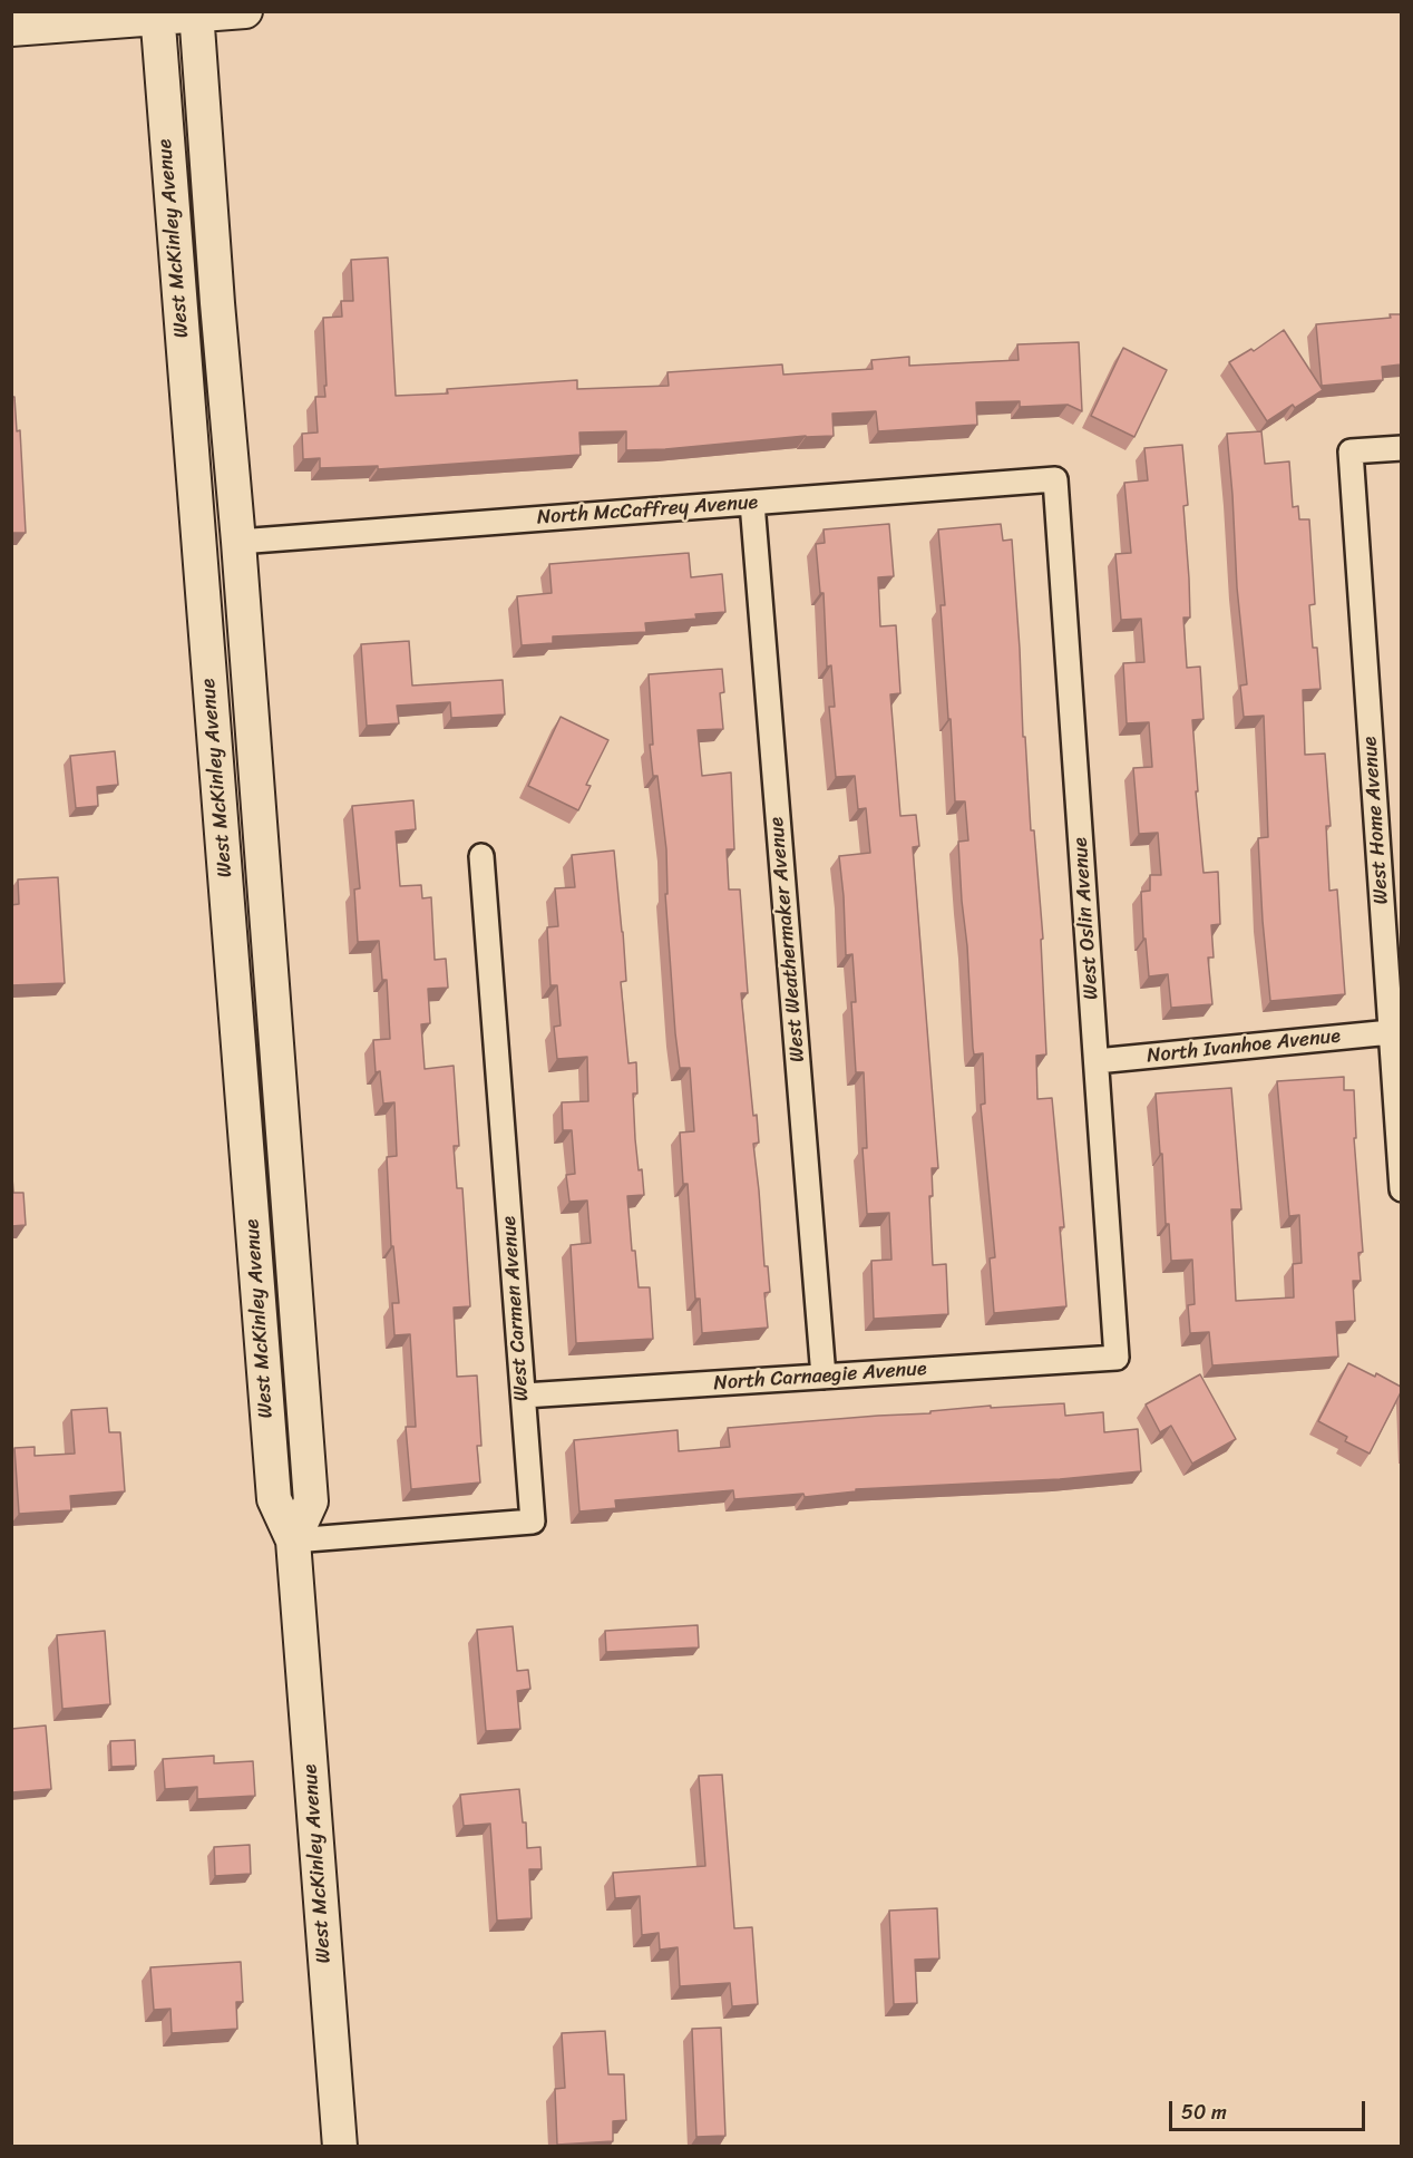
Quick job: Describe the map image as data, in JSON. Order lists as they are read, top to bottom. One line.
{"streets":{"street":["West McKinley Avenue","North McCaffrey Avenue","West Home Avenue","West Oslin Avenue","West Weathermaker Avenue","North Ivanhoe Avenue","West Carmen Avenue","North Carnaegie Avenue"]},"crossings":[["West McKinley Avenue","North McCaffrey Avenue"],["West McKinley Avenue","West Carmen Avenue"],["North McCaffrey Avenue","West Oslin Avenue"],["North McCaffrey Avenue","West Weathermaker Avenue"],["West Home Avenue","North Ivanhoe Avenue"],["West Oslin Avenue","North Ivanhoe Avenue"],["West Oslin Avenue","North Carnaegie Avenue"],["West Weathermaker Avenue","North Carnaegie Avenue"],["West Carmen Avenue","North Carnaegie Avenue"]],"scale_bar":"50 m"}
